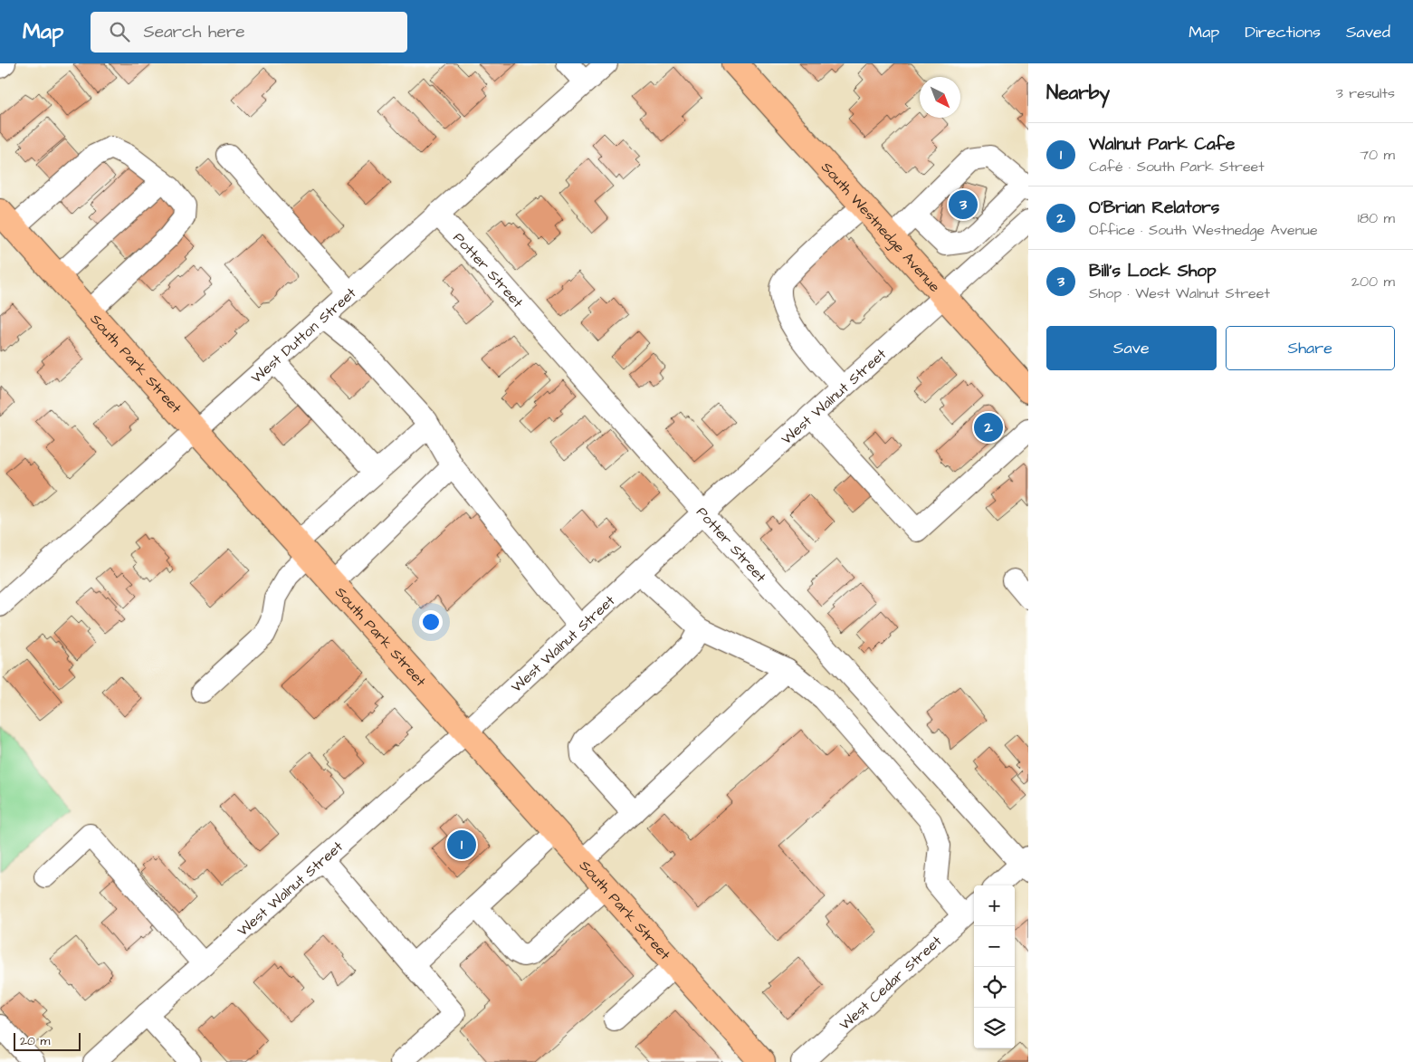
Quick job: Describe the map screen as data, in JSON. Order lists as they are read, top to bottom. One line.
{"streets":{"main road":["South Westnedge Avenue","South Park Street"],"street":["Potter Street","West Dutton Street","West Walnut Street","West Cedar Street"]},"crossings":[["South Westnedge Avenue","West Walnut Street"],["Potter Street","West Dutton Street"],["Potter Street","West Walnut Street"],["West Dutton Street","South Park Street"],["South Park Street","West Walnut Street"]],"scale_bar":"20 m","north":"bottom right","page":{"header":"Map","search":"Search here","nav":["Map","Directions","Saved"],"heading":["Nearby","3 results"],"list":[{"mark":"1","name":"Walnut Park Cafe","note":"Café · South Park Street","value":"70 m"},{"mark":"2","name":"O'Brian Relators","note":"Office · South Westnedge Avenue","value":"180 m"},{"mark":"3","name":"Bill's Lock Shop","note":"Shop · West Walnut Street","value":"200 m"}],"pins":["3","2","1"],"buttons":["Save","Share"],"map_buttons":["+","−"],"scale":"20 m"}}
